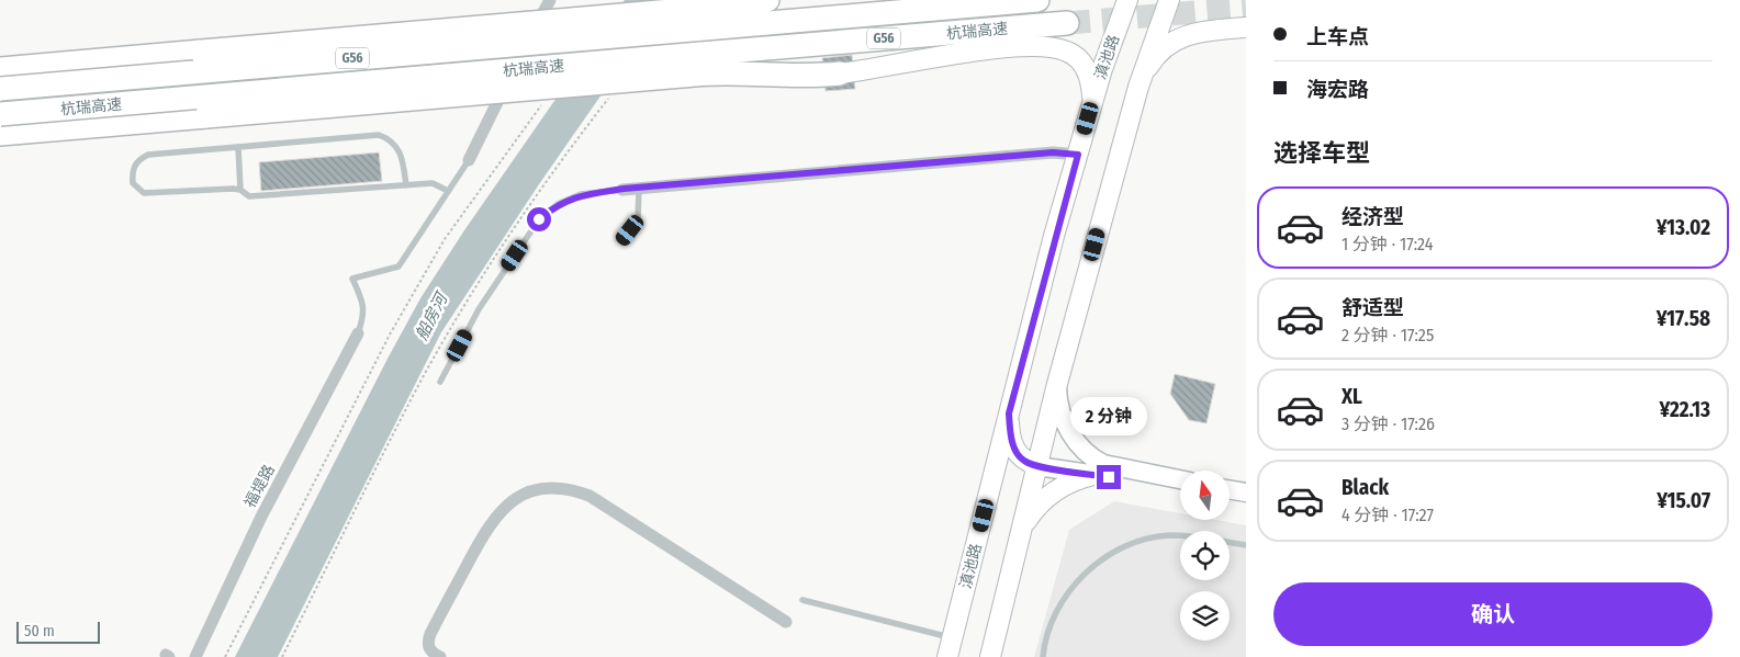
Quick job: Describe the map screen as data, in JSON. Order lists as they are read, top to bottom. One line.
{"streets":{"highway":["杭瑞高速","G56"],"main road":["滇池路"],"street":["福堤路"]},"water":["船房河"],"scale_bar":"50 m","north":"top","page":{"banner":["上车点","海宏路"],"heading":"选择车型","list":[{"name":"经济型","note":"1 分钟 · 17:24","value":"¥13.02"},{"name":"舒适型","note":"2 分钟 · 17:25","value":"¥17.58"},{"name":"XL","note":"3 分钟 · 17:26","value":"¥22.13"},{"name":"Black","note":"4 分钟 · 17:27","value":"¥15.07"}],"bubble":"2 分钟","buttons":"确认","scale":"50 m"}}
